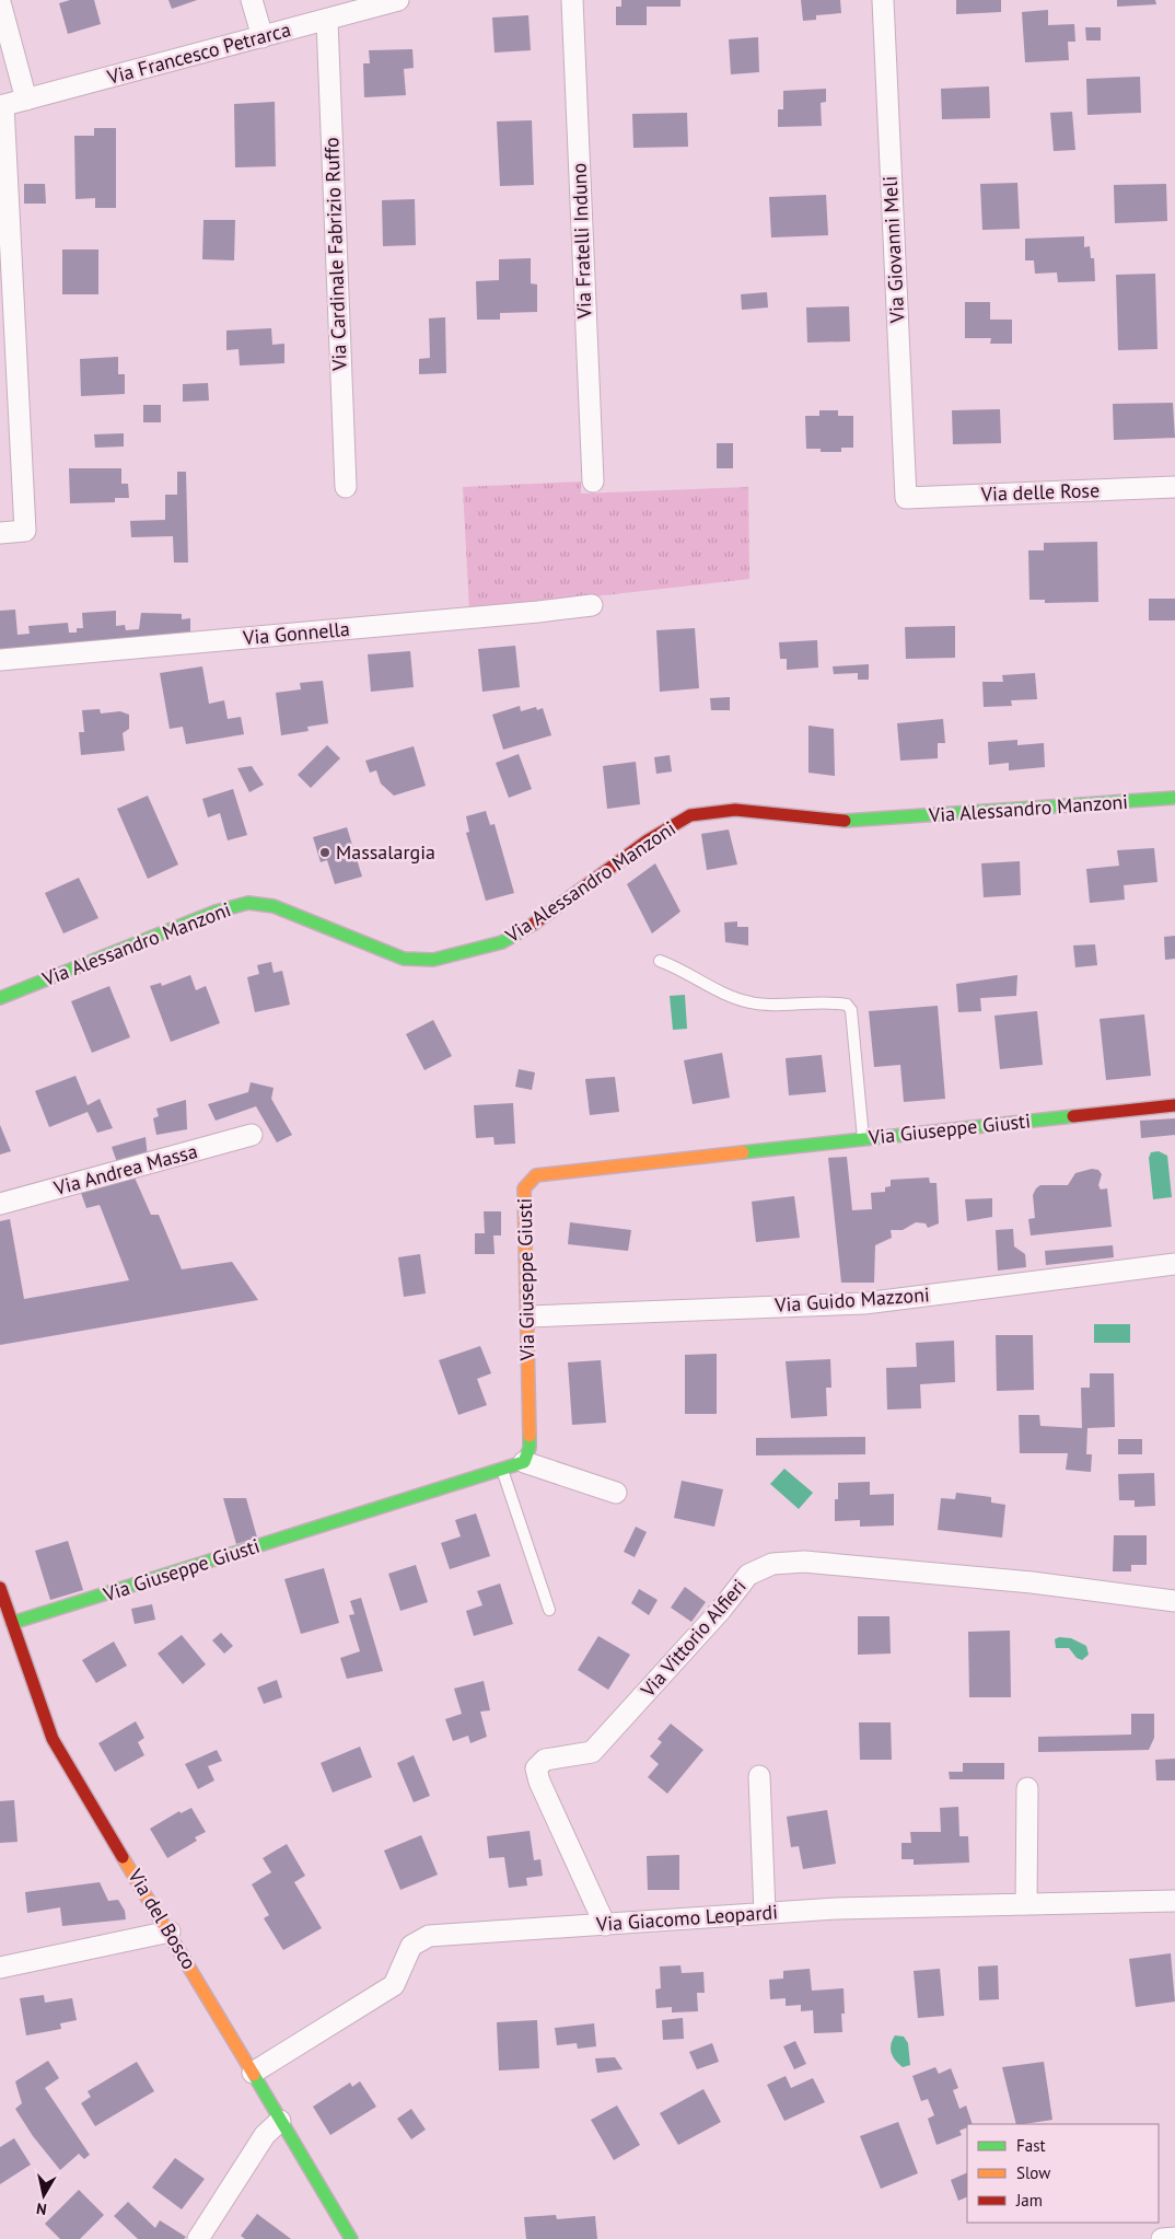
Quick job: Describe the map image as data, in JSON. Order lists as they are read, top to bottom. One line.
{"streets":{"street":["Via Francesco Petrarca","Via Fratelli Induno","Via Giovanni Meli","Via Cardinale Fabrizio Ruffo","Via delle Rose","Via Gonnella","Via Alessandro Manzoni","Via Giuseppe Giusti","Via Andrea Massa","Via Guido Mazzoni","Via Vittorio Alfieri","Via Giacomo Leopardi","Via del Bosco"]},"crossings":[["Via Francesco Petrarca","Via Cardinale Fabrizio Ruffo"],["Via Giovanni Meli","Via delle Rose"],["Via Giuseppe Giusti","Via Guido Mazzoni"],["Via Giuseppe Giusti","Via del Bosco"],["Via Vittorio Alfieri","Via Giacomo Leopardi"],["Via Giacomo Leopardi","Via del Bosco"]],"places":["Massalargia"],"legend":["Fast","Slow","Jam"],"north":"bottom"}
